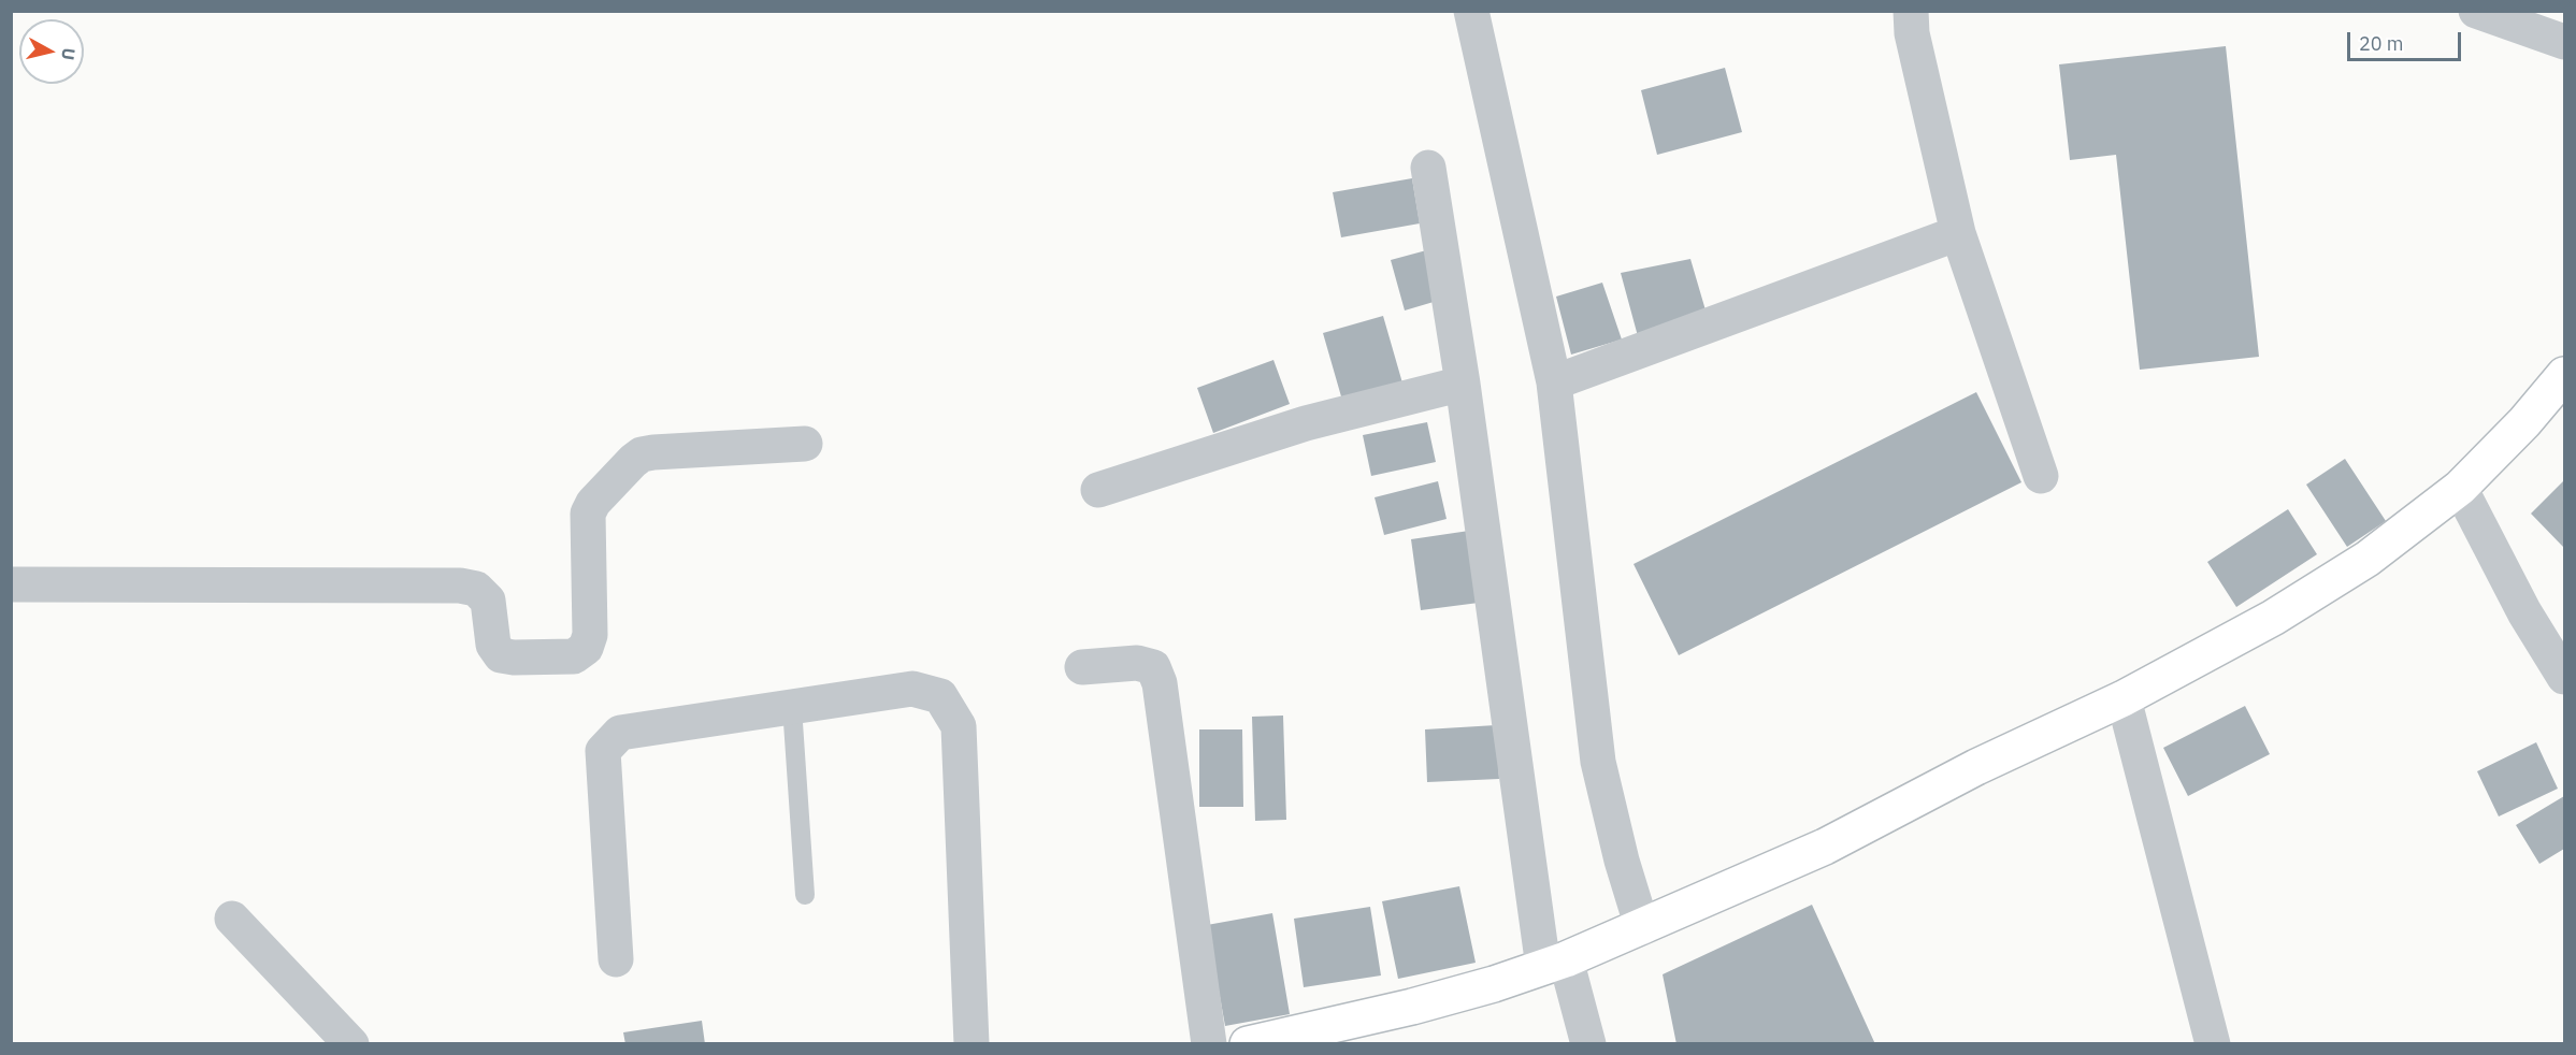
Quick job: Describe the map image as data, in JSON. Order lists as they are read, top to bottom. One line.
{"scale_bar":"20 m","north":"right"}
